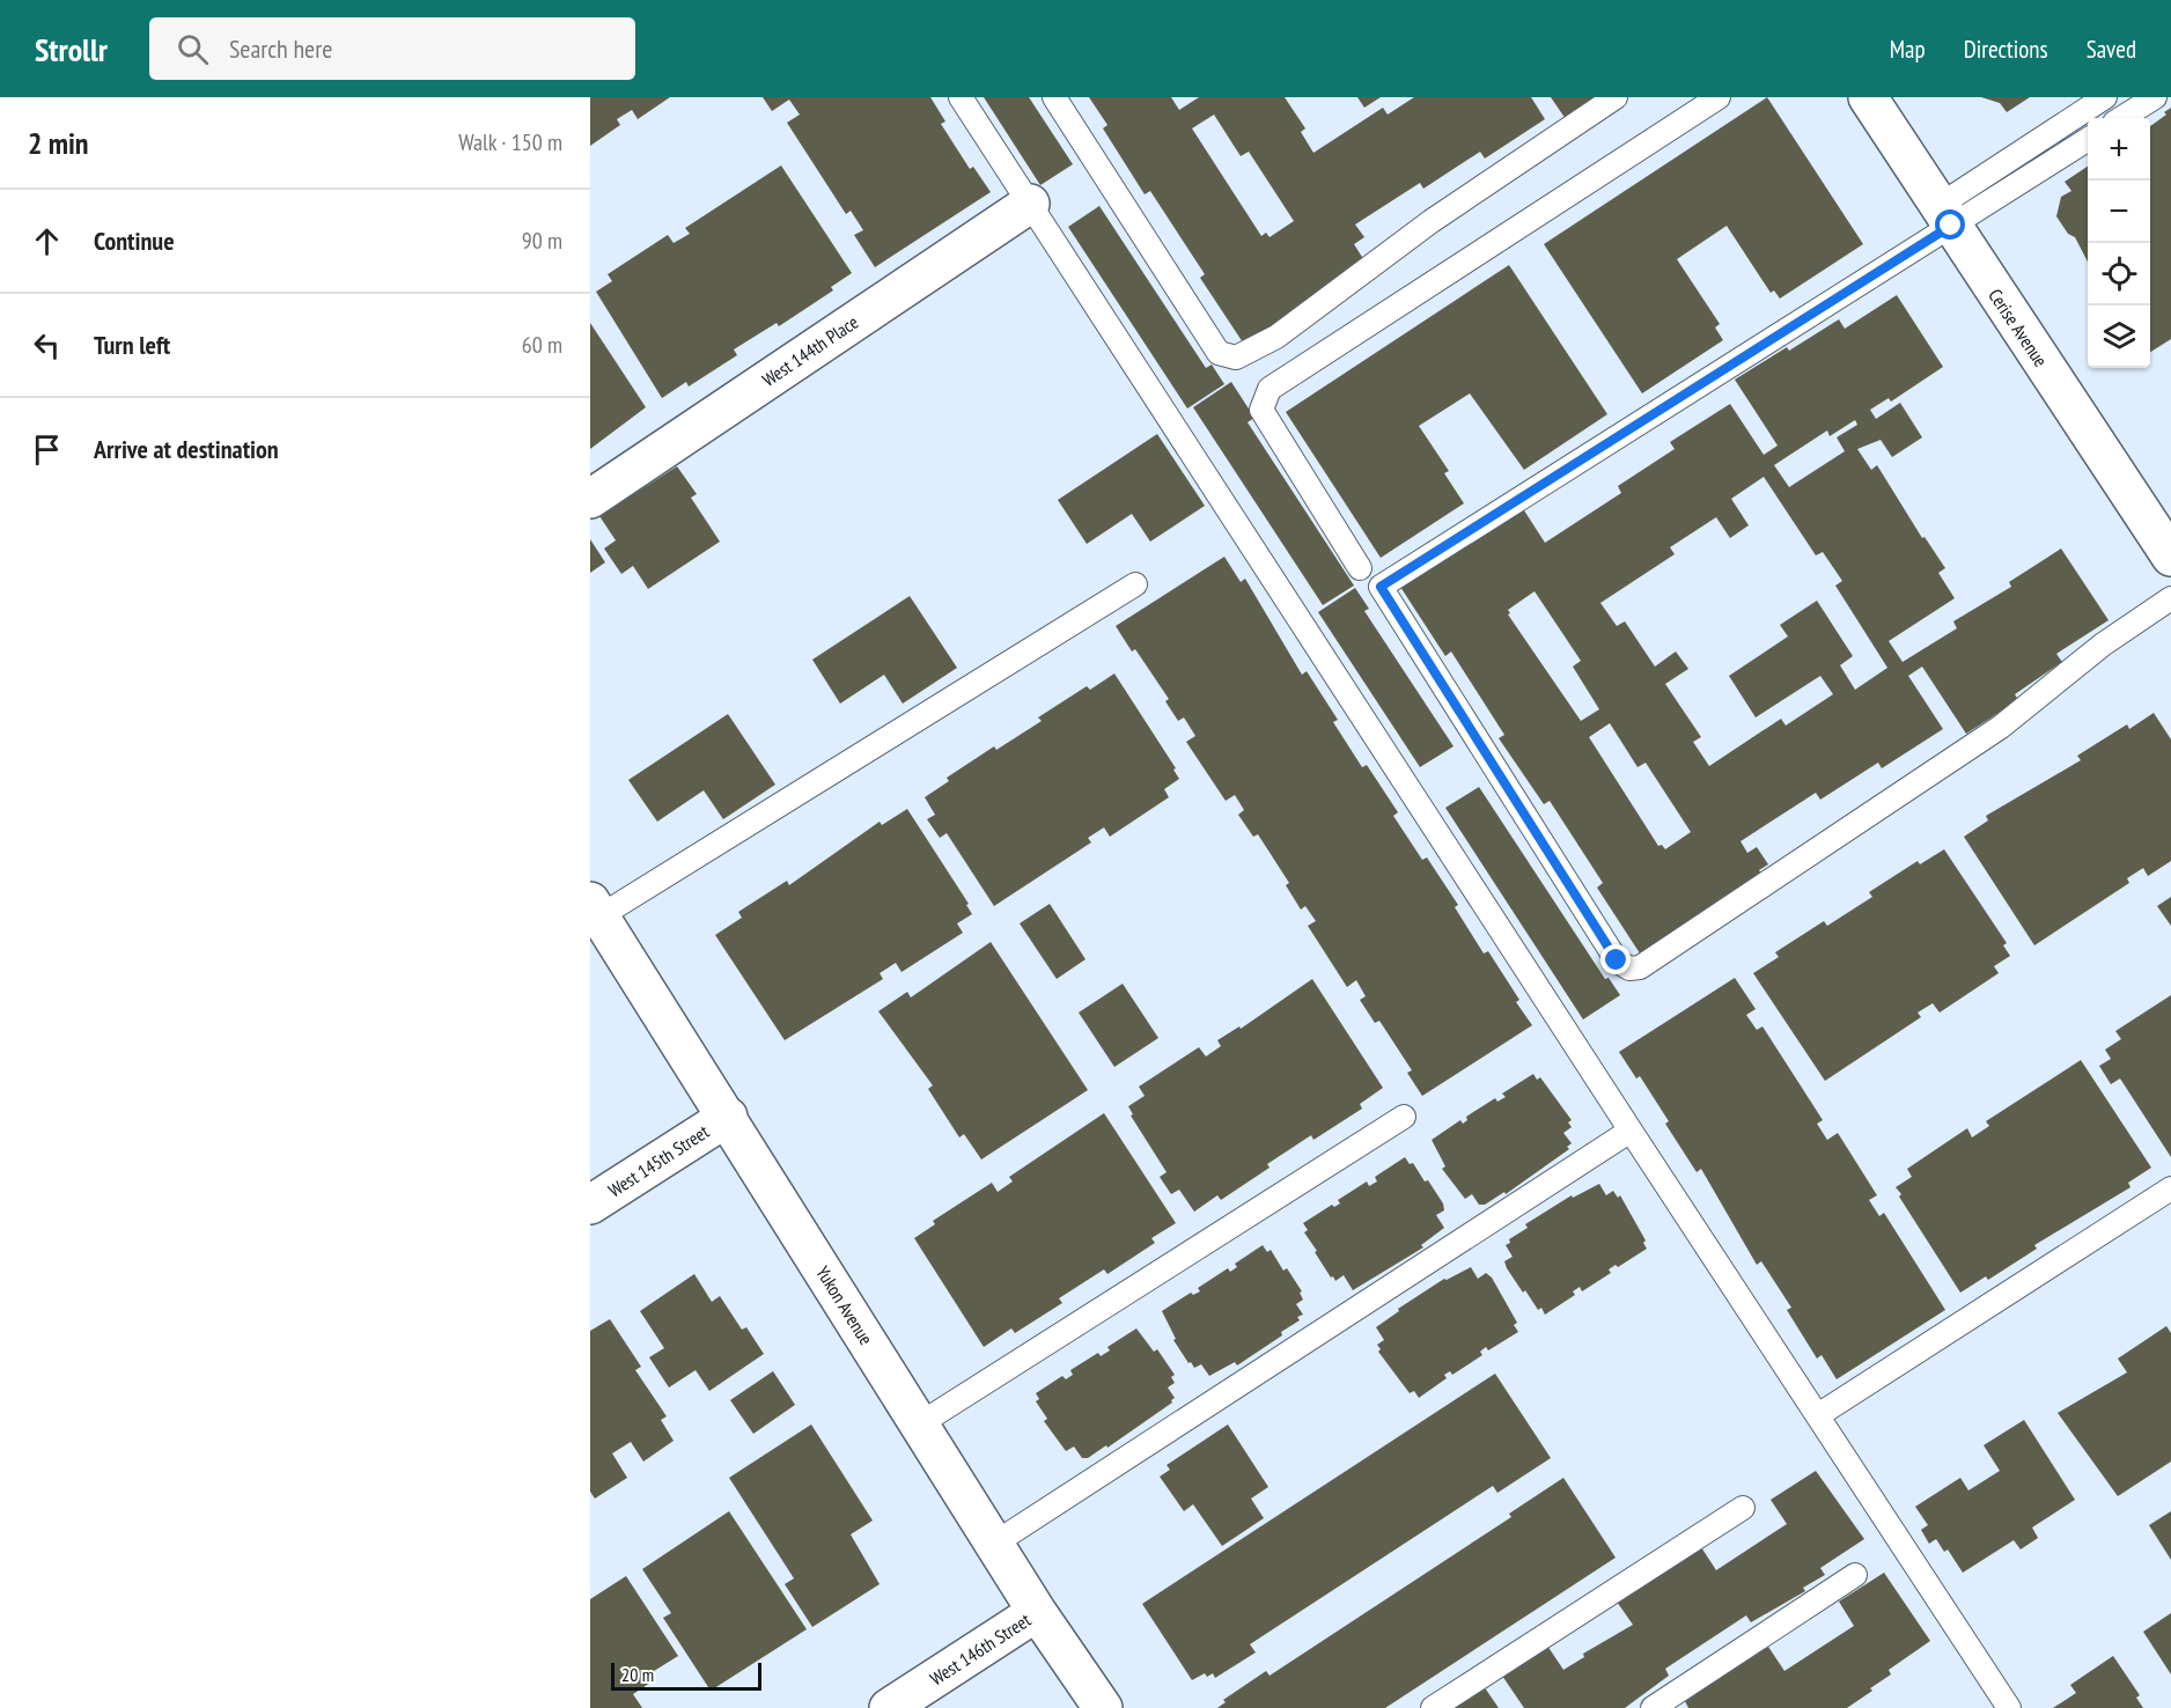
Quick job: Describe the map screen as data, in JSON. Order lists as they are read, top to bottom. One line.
{"streets":{"street":["Cerise Avenue","West 144th Place","West 145th Street","Yukon Avenue","West 146th Street"]},"crossings":[["West 145th Street","Yukon Avenue"],["Yukon Avenue","West 146th Street"]],"scale_bar":"20 m","page":{"header":"Strollr","search":"Search here","nav":["Map","Directions","Saved"],"heading":["2 min","Walk · 150 m"],"map_buttons":["+","−"],"list":[["Continue","90 m"],["Turn left","60 m"],"Arrive at destination"],"scale":"20 m"}}
